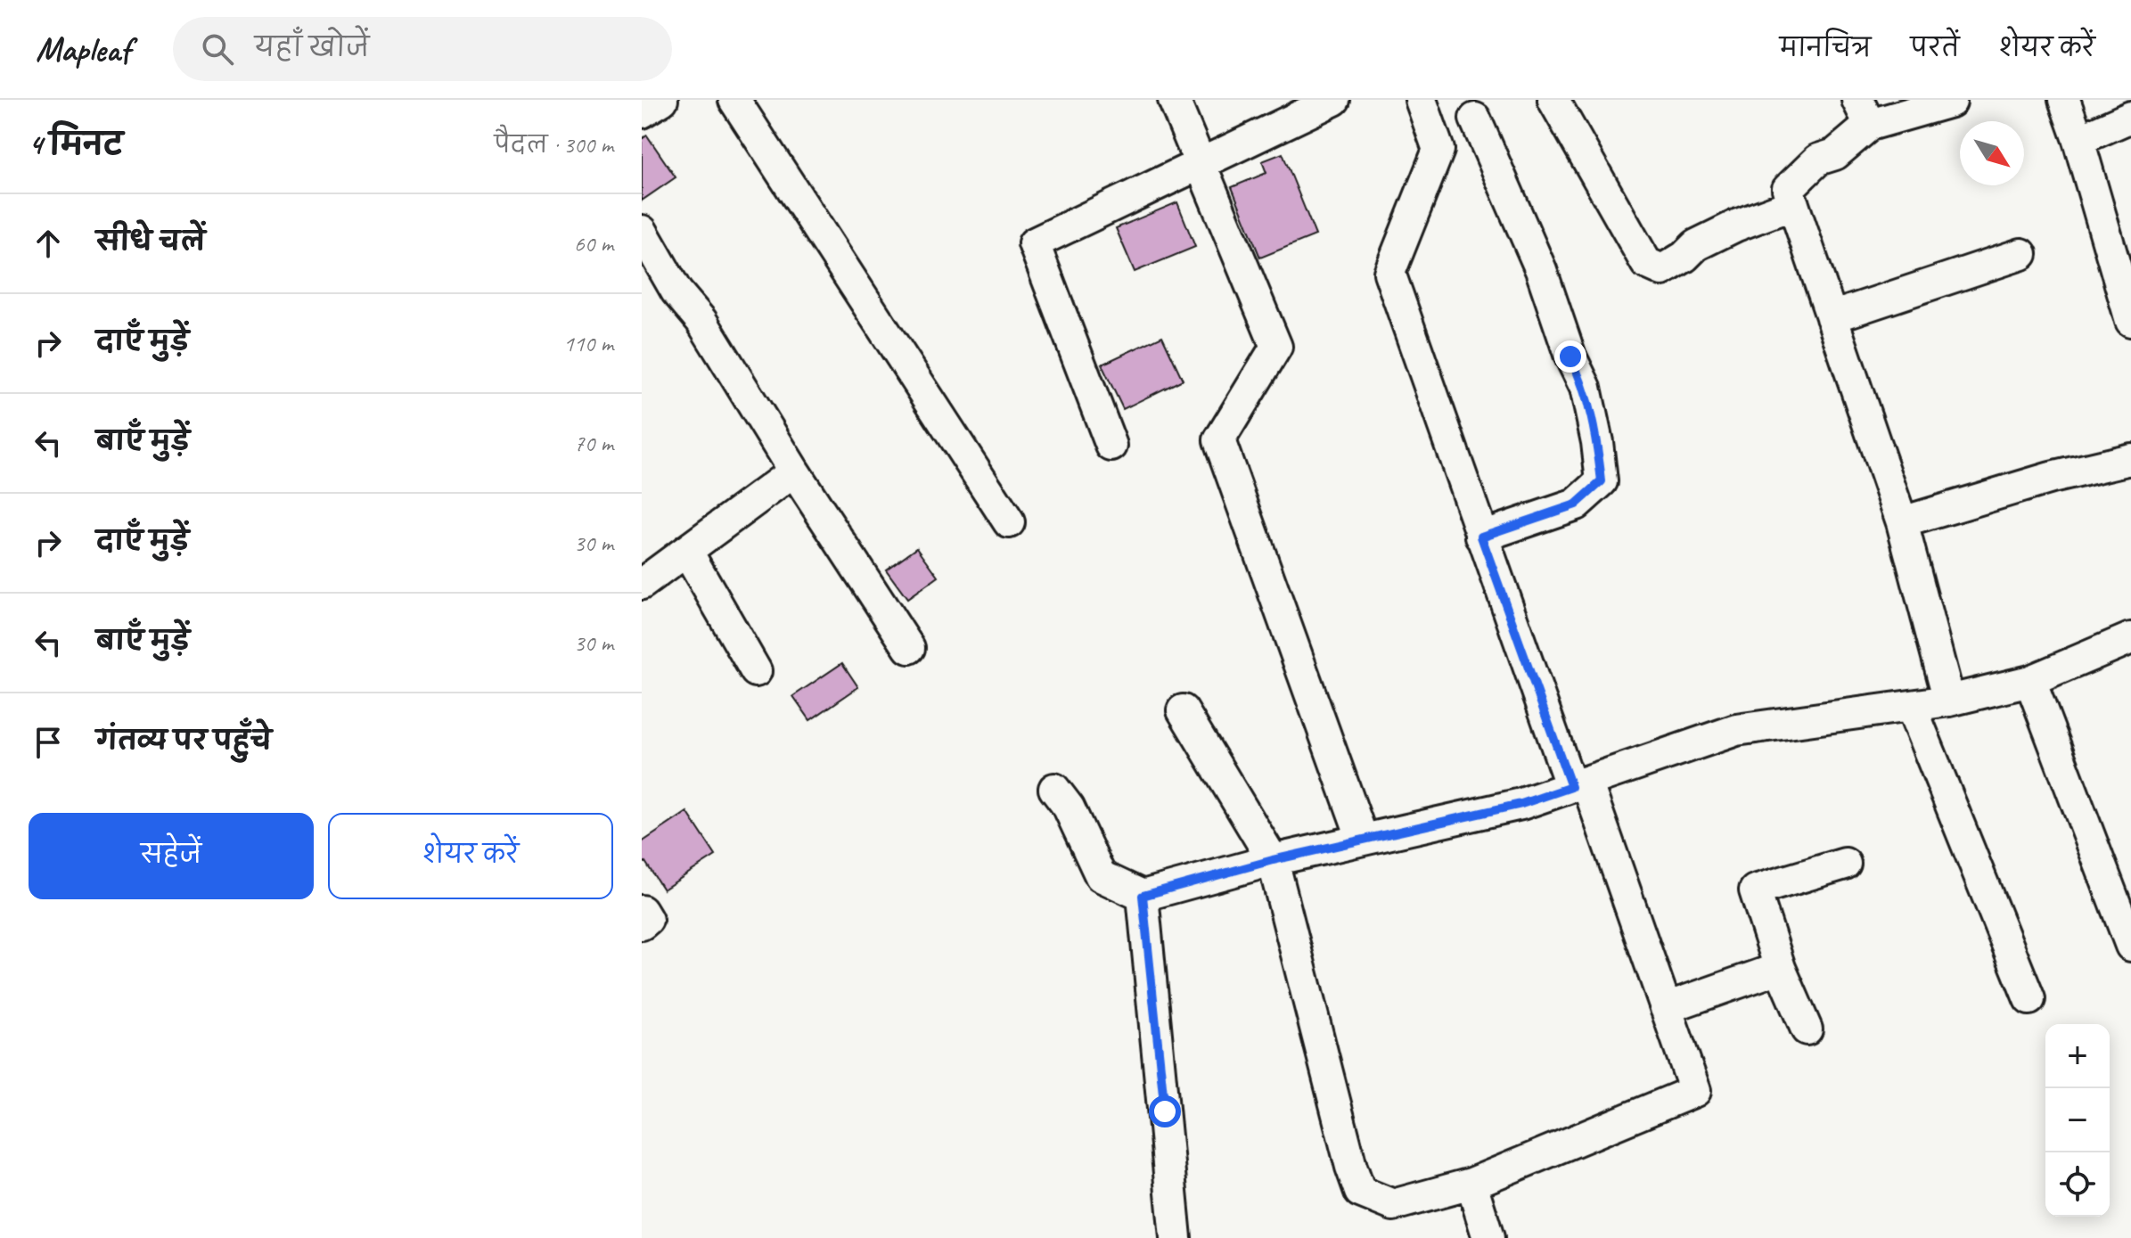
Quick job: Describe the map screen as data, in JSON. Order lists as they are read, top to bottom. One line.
{"north":"bottom right","page":{"header":"Mapleaf","search":"यहाँ खोजें","nav":["मानचित्र","परतें","शेयर करें"],"heading":["4 मिनट","पैदल · 300 m"],"list":[["सीधे चलें","60 m"],["दाएँ मुड़ें","110 m"],["बाएँ मुड़ें","70 m"],["दाएँ मुड़ें","30 m"],["बाएँ मुड़ें","30 m"],"गंतव्य पर पहुँचे"],"buttons":["सहेजें","शेयर करें"],"map_buttons":["+","−"]}}
